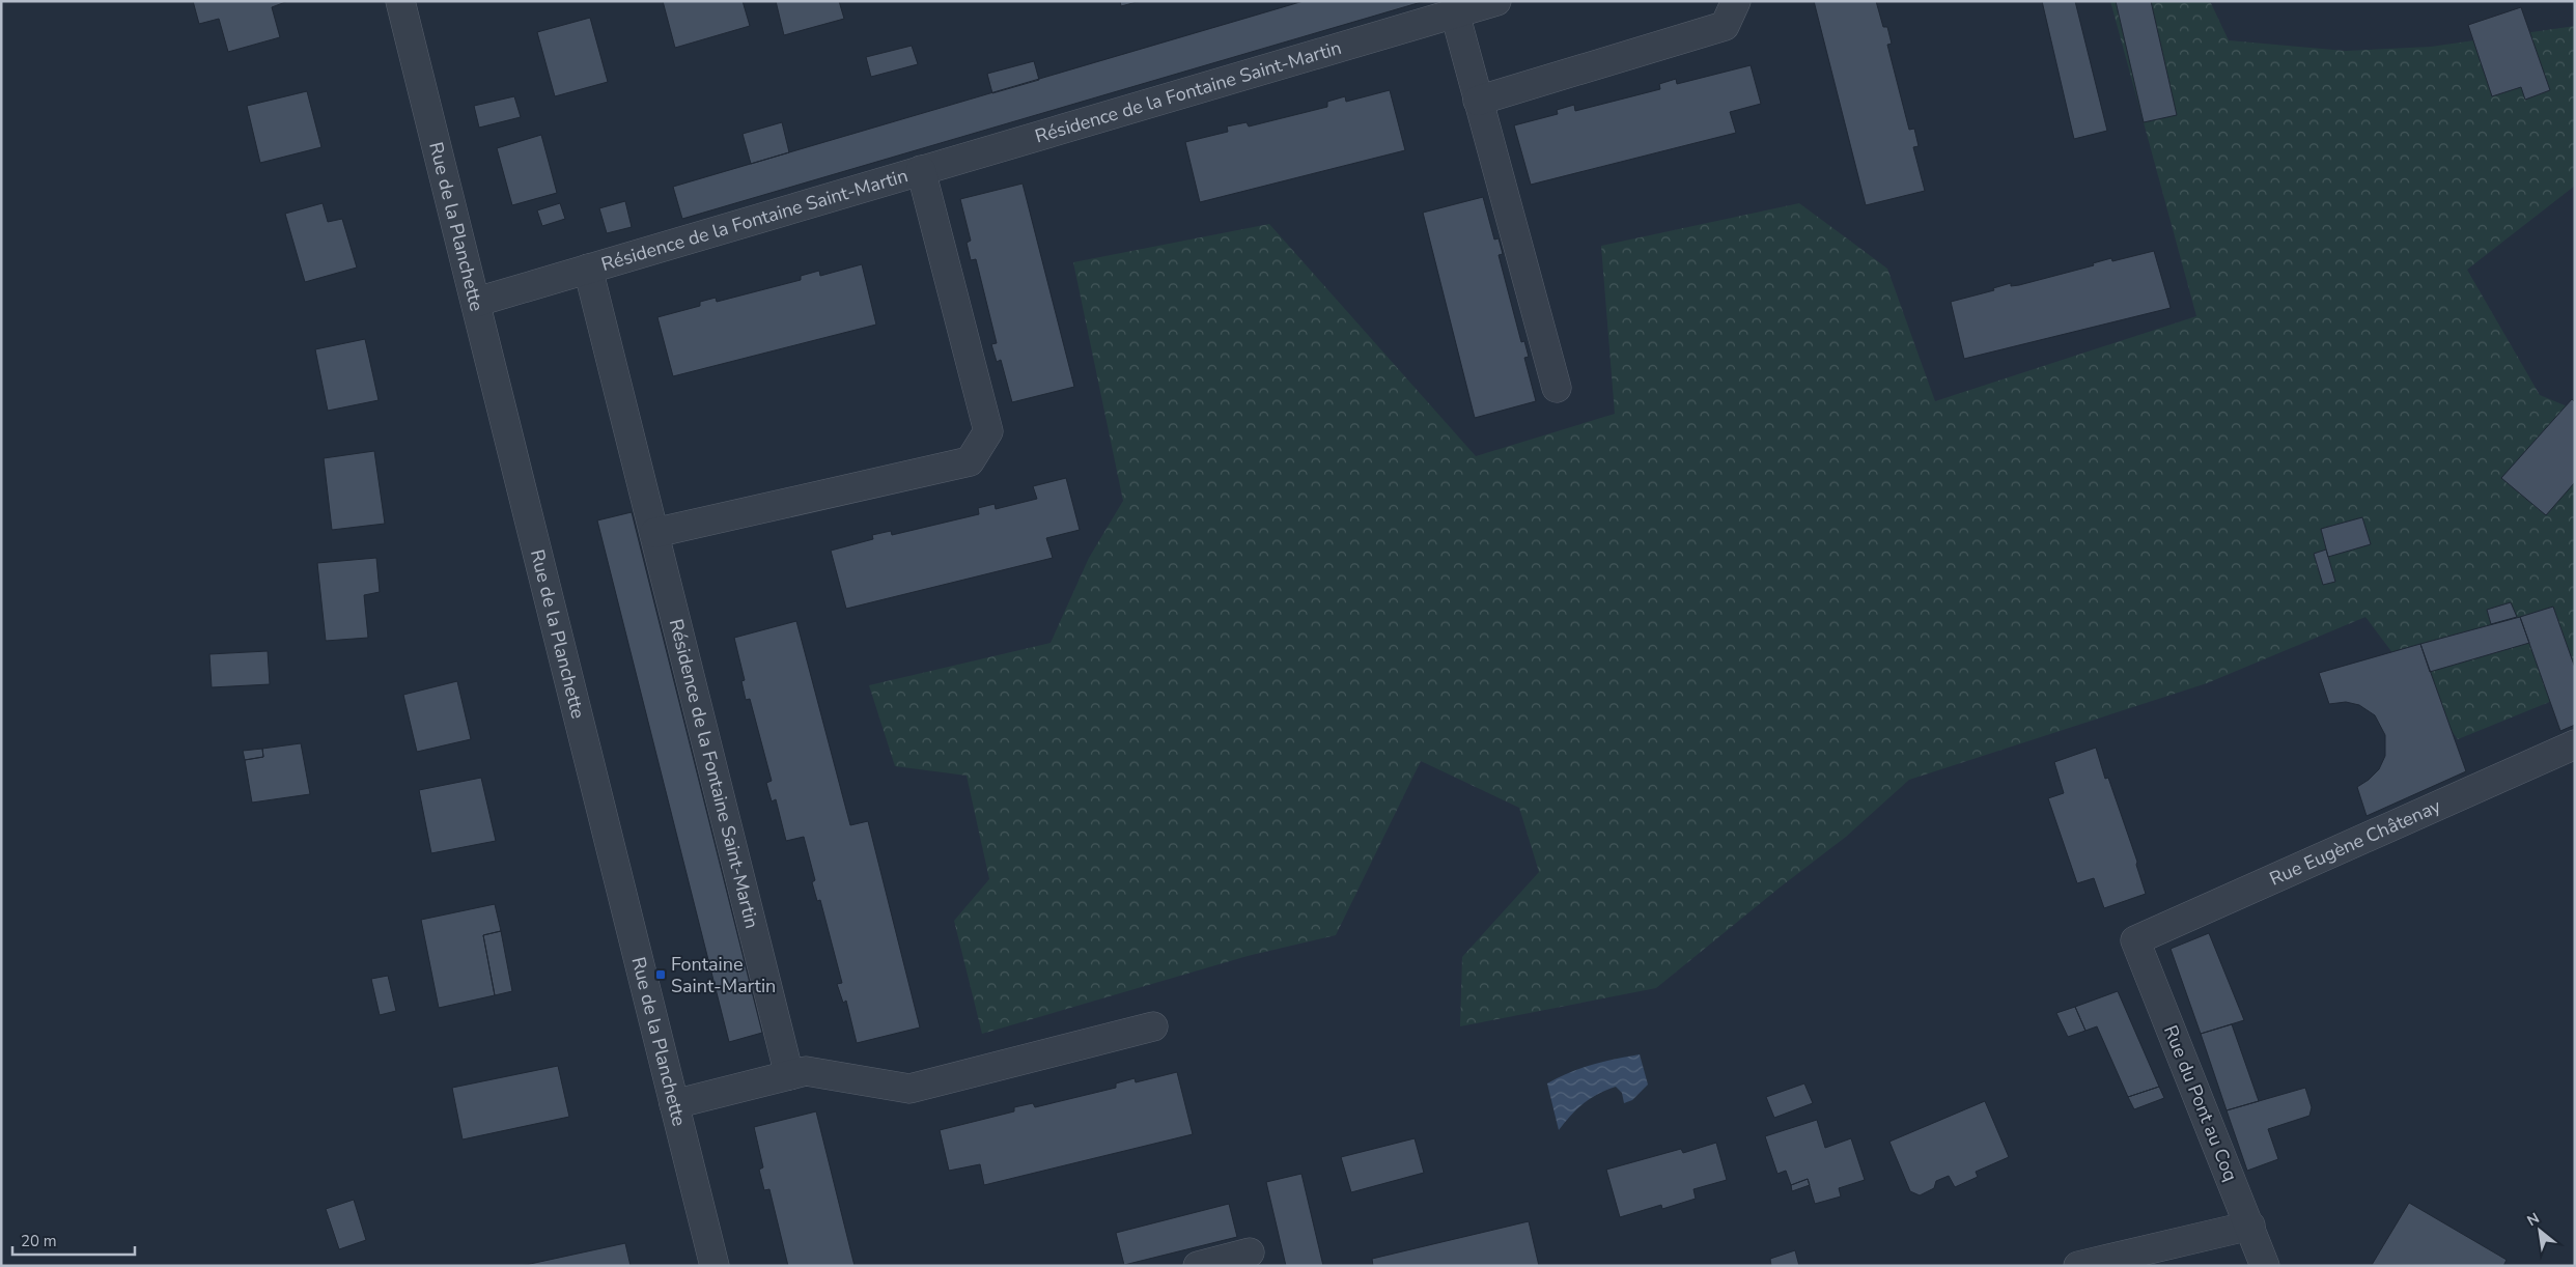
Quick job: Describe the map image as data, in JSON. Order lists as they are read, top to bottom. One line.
{"streets":{"street":["Résidence de la Fontaine Saint-Martin","Rue de la Planchette","Rue Eugène Châtenay","Rue du Pont au Coq"]},"crossings":[["Résidence de la Fontaine Saint-Martin","Rue de la Planchette"],["Rue Eugène Châtenay","Rue du Pont au Coq"]],"places":{"transit":["Fontaine Saint-Martin"]},"scale_bar":"20 m","north":"top left"}
